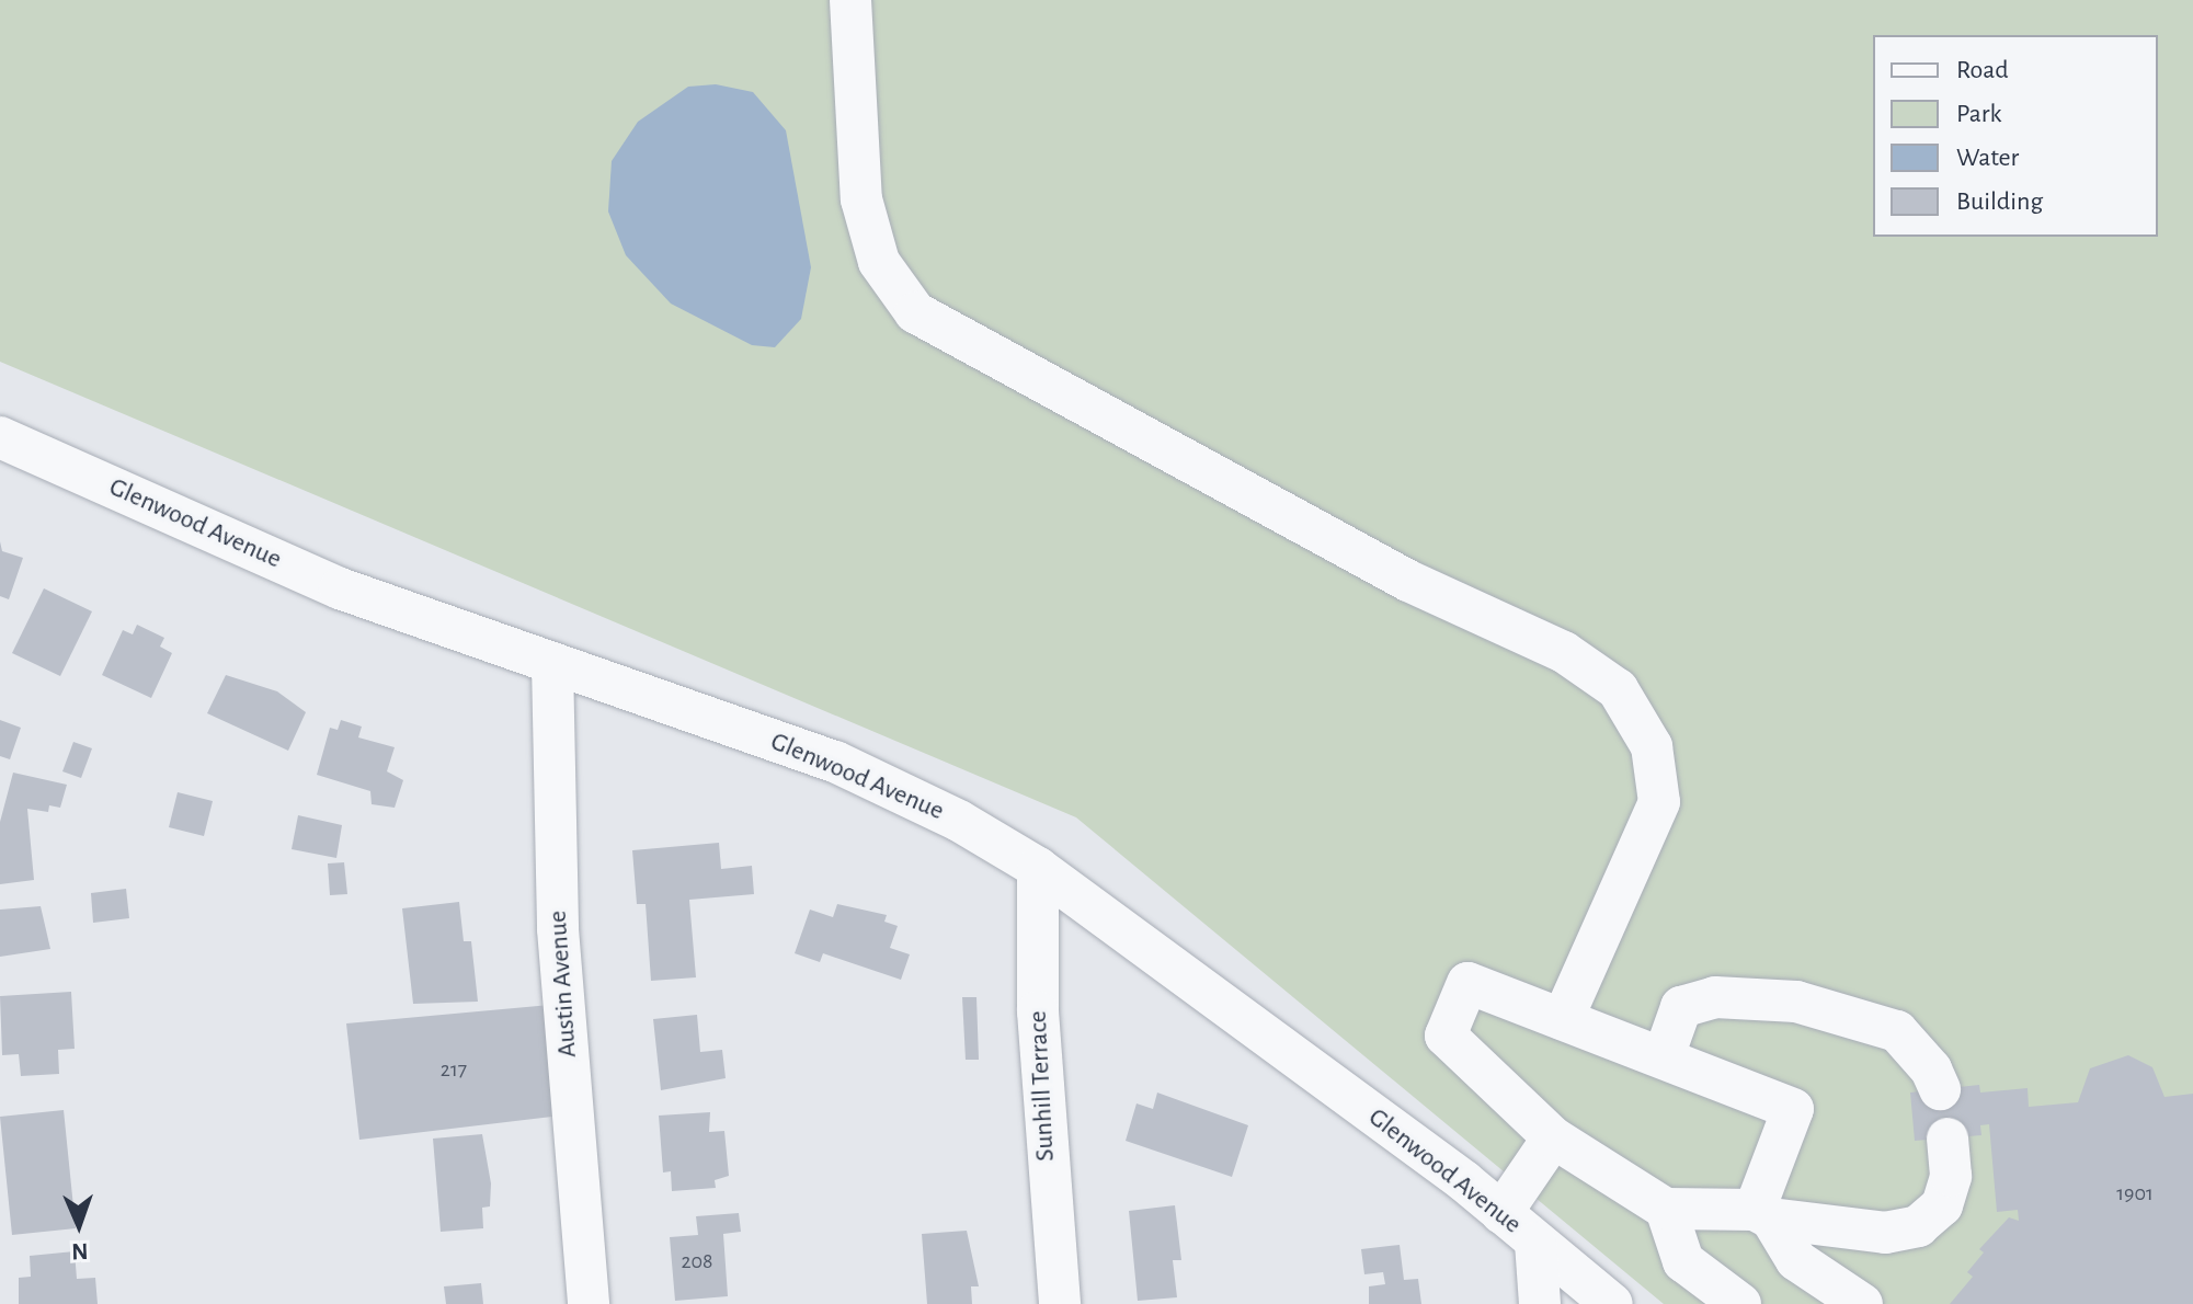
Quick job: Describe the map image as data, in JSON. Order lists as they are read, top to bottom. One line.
{"streets":{"street":["Glenwood Avenue","Austin Avenue","Sunhill Terrace"]},"crossings":[["Glenwood Avenue","Austin Avenue"],["Glenwood Avenue","Sunhill Terrace"]],"house_numbers":["217","1901","208"],"legend":["Road","Park","Water","Building"],"north":"bottom"}
